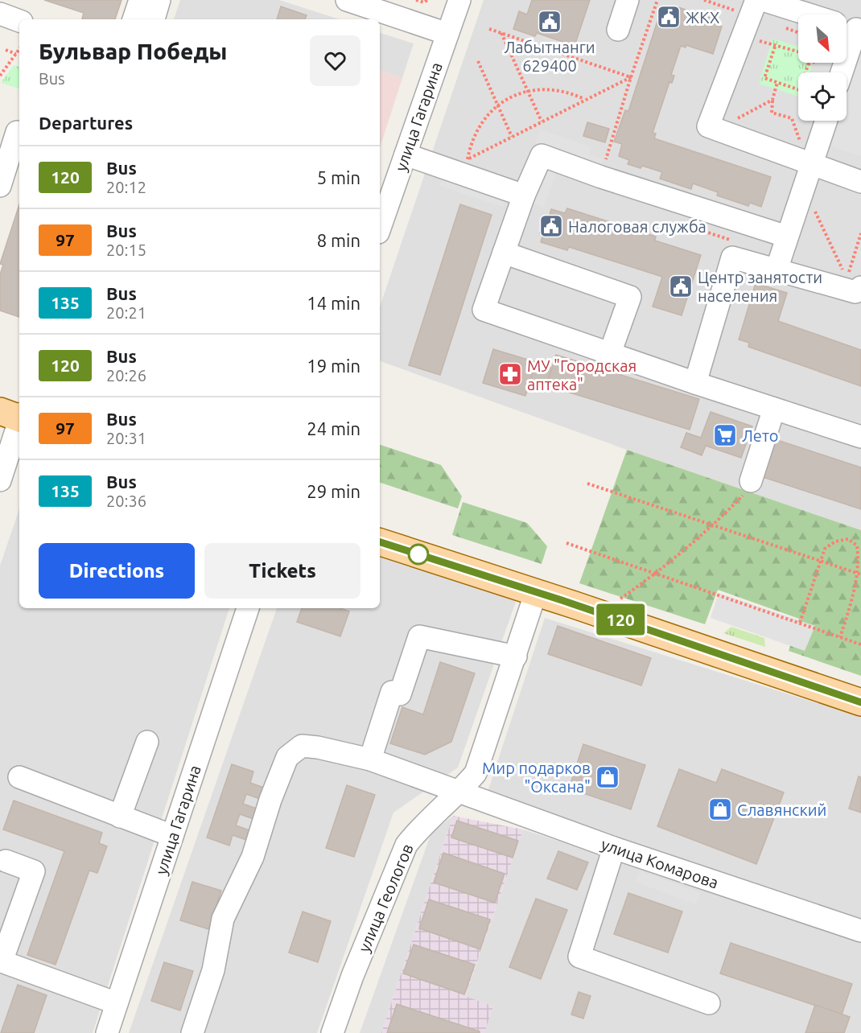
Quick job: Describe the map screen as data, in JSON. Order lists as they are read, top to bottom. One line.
{"streets":{"street":["улица Гагарина","улица Комарова","улица Геологов"]},"crossings":[["улица Комарова","улица Геологов"]],"places":{"public building":["ЖКХ","Лабытнанги 629400","Налоговая служба","Центр занятости населения"],"pharmacy":["МУ \"Городская аптека\""],"supermarket":["Лето"],"shop":["Мир подарков \"Оксана\"","Славянский"]},"lines":["bus line 120"],"north":"bottom right","page":{"on_map":"120","heading":[["Бульвар Победы","Bus"],"Departures"],"list":[{"mark":"120","name":"Bus","note":"20:12","value":"5 min"},{"mark":"97","name":"Bus","note":"20:15","value":"8 min"},{"mark":"135","name":"Bus","note":"20:21","value":"14 min"},{"mark":"120","name":"Bus","note":"20:26","value":"19 min"},{"mark":"97","name":"Bus","note":"20:31","value":"24 min"},{"mark":"135","name":"Bus","note":"20:36","value":"29 min"}],"buttons":["Directions","Tickets"]}}
